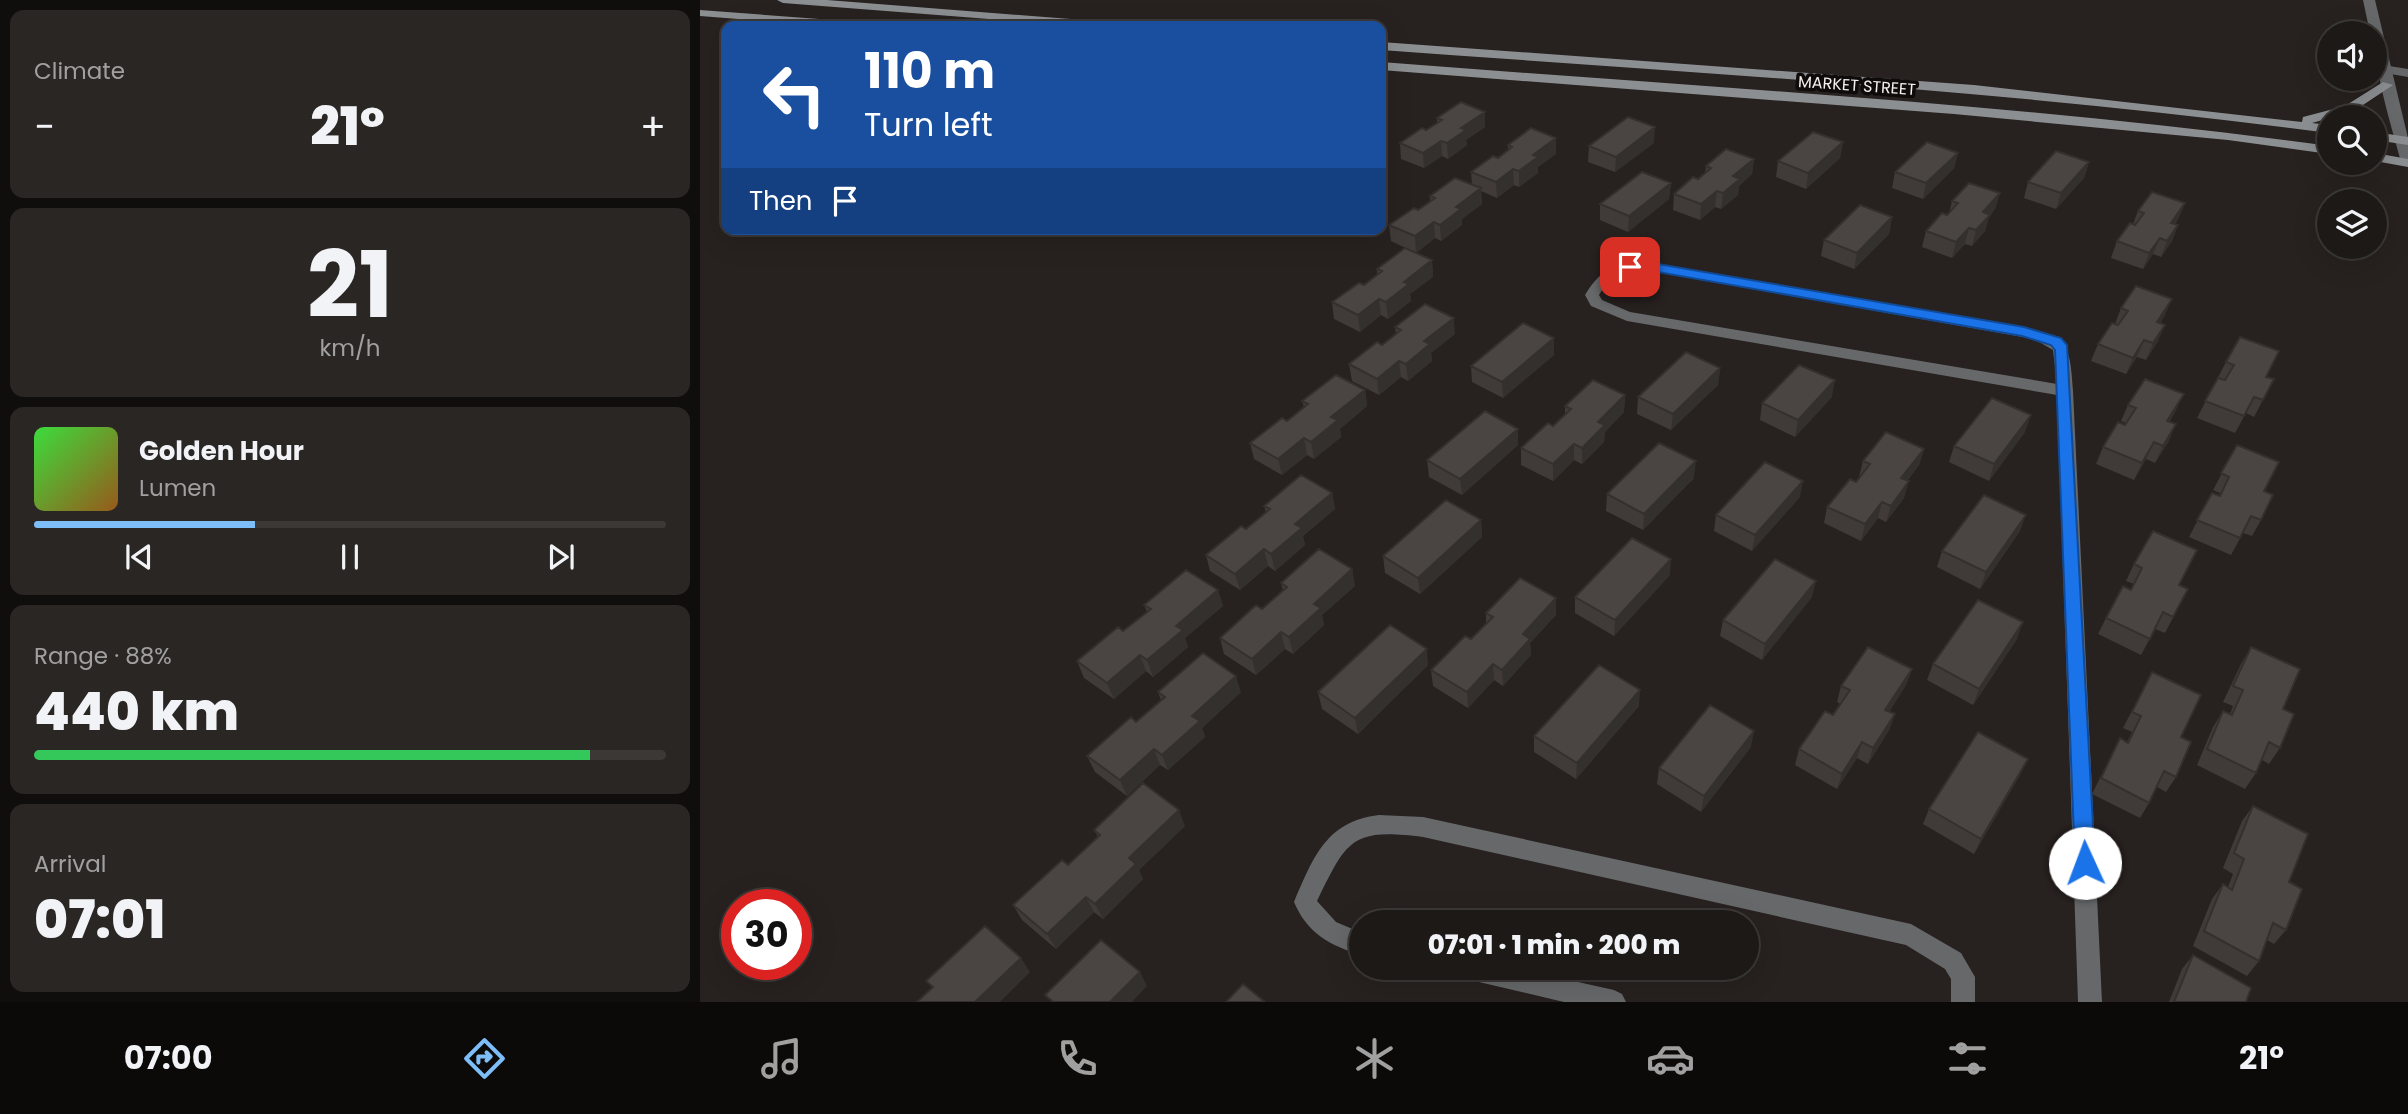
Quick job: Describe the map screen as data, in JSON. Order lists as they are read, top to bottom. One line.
{"streets":{"main road":["MARKET STREET"]},"page":{"tile":["Climate",["21","km/h"],["Range · 88%","440 km"],["Arrival","07:01"]],"turn":["110 m","Turn left"],"heat":["−","21°","+"],"then":"Then","song":["Golden Hour","Lumen"],"limit":"30","trip":"07:01 · 1 min · 200 m","tabs":["07:00","21°"]}}
